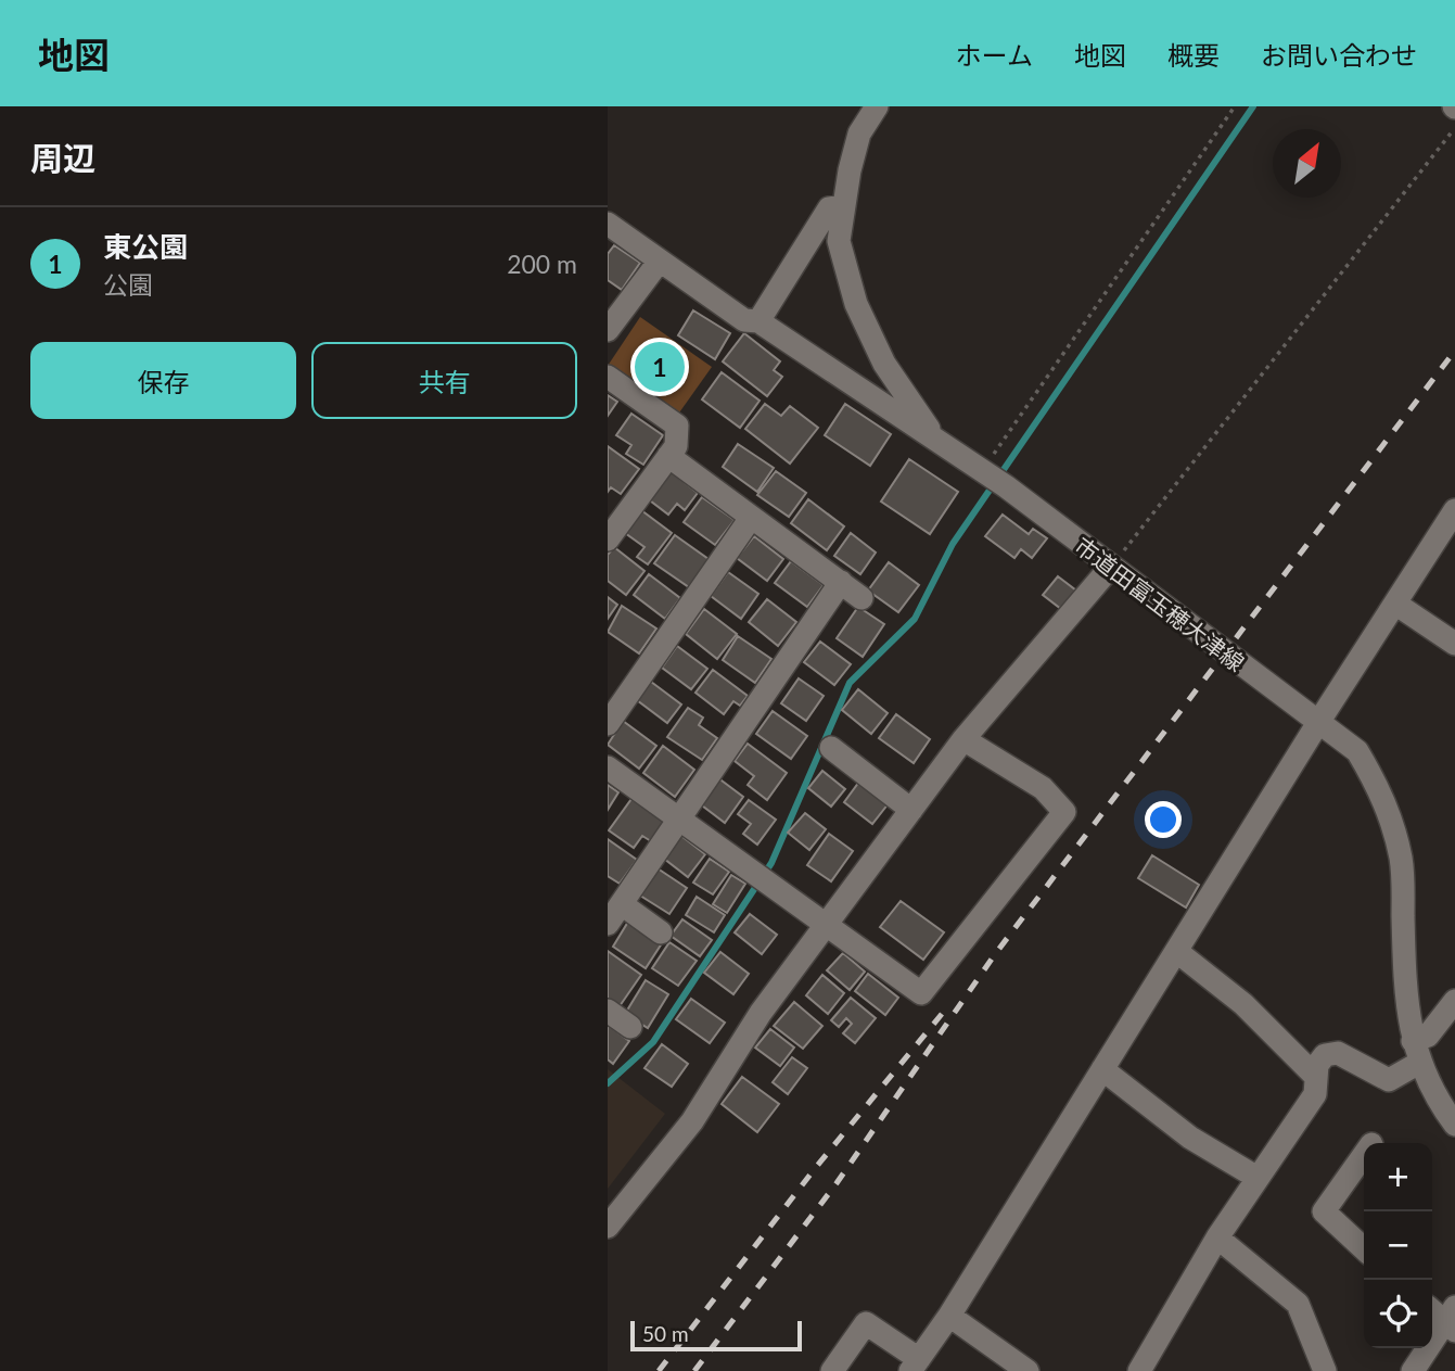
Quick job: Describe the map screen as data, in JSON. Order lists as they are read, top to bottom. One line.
{"streets":{"street":["市道田富玉穂大津線"]},"scale_bar":"50 m","north":"top right","page":{"header":"地図","nav":["ホーム","地図","概要","お問い合わせ"],"heading":"周辺","list":[{"mark":"1","name":"東公園","note":"公園","value":"200 m"}],"buttons":["保存","共有"],"pins":"1","map_buttons":["+","−"],"scale":"50 m"}}
